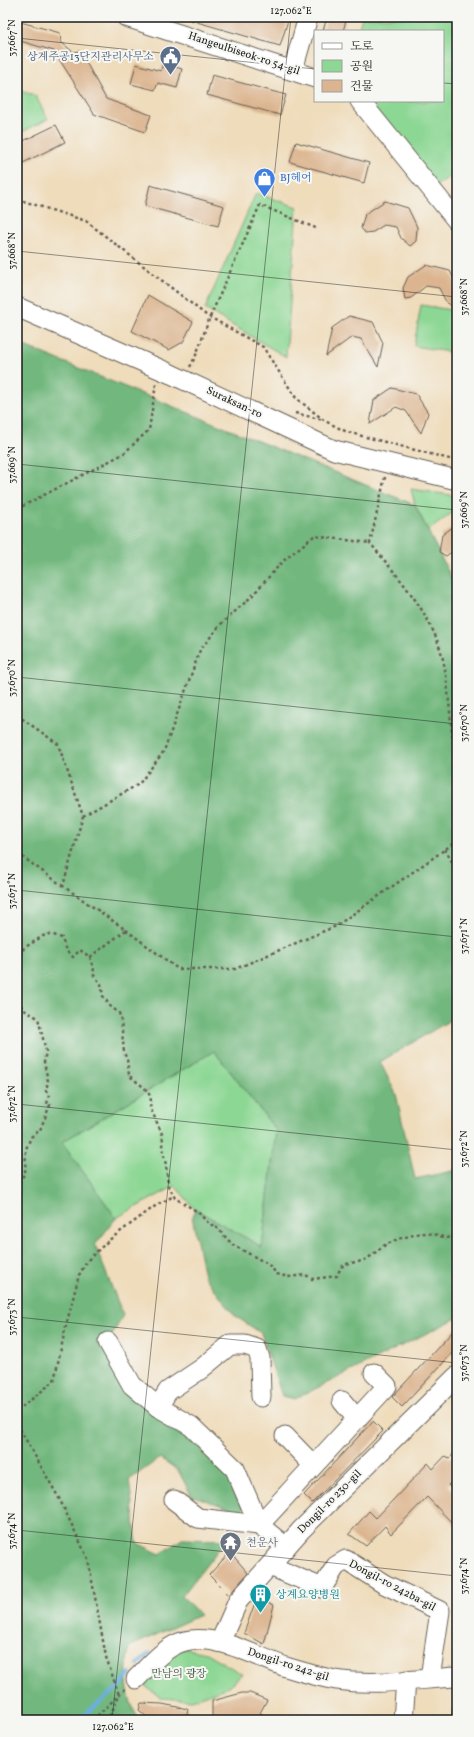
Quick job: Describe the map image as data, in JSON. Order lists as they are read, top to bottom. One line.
{"streets":{"street":["Hangeulbiseok-ro 54-gil","Suraksan-ro","Dongil-ro 230-gil","Dongil-ro 242ba-gil","Dongil-ro 242-gil"]},"crossings":[["Dongil-ro 230-gil","Dongil-ro 242ba-gil"],["Dongil-ro 230-gil","Dongil-ro 242-gil"],["Dongil-ro 242ba-gil","Dongil-ro 242-gil"]],"parks":["만남의 광장"],"places":{"public building":["상계주공13단지관리사무소"],"shop":["BJ헤어"],"temple":["천운사"],"building":["상계요양병원"]},"legend":["도로","공원","건물"],"coordinates":["127.062°E","37.667°N","37.668°N","37.669°N","37.670°N","37.671°N","37.672°N","37.673°N","37.674°N"]}
